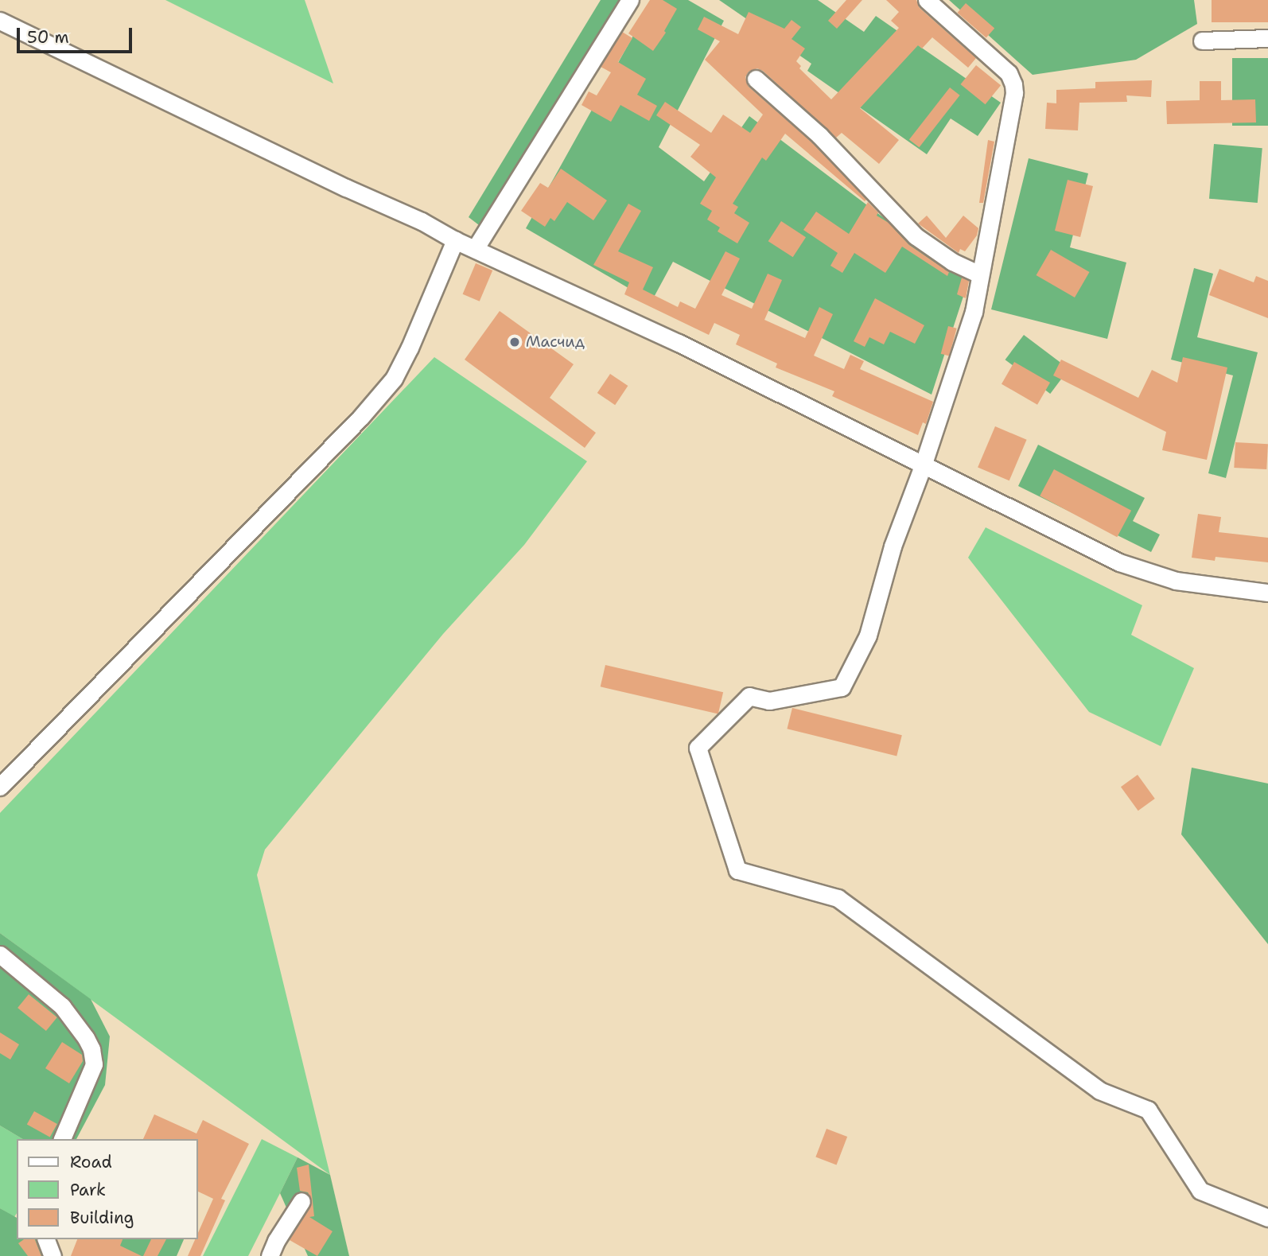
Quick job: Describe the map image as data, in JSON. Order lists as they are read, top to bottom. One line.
{"places":["Масчид"],"legend":["Road","Park","Building"],"scale_bar":"50 m"}
